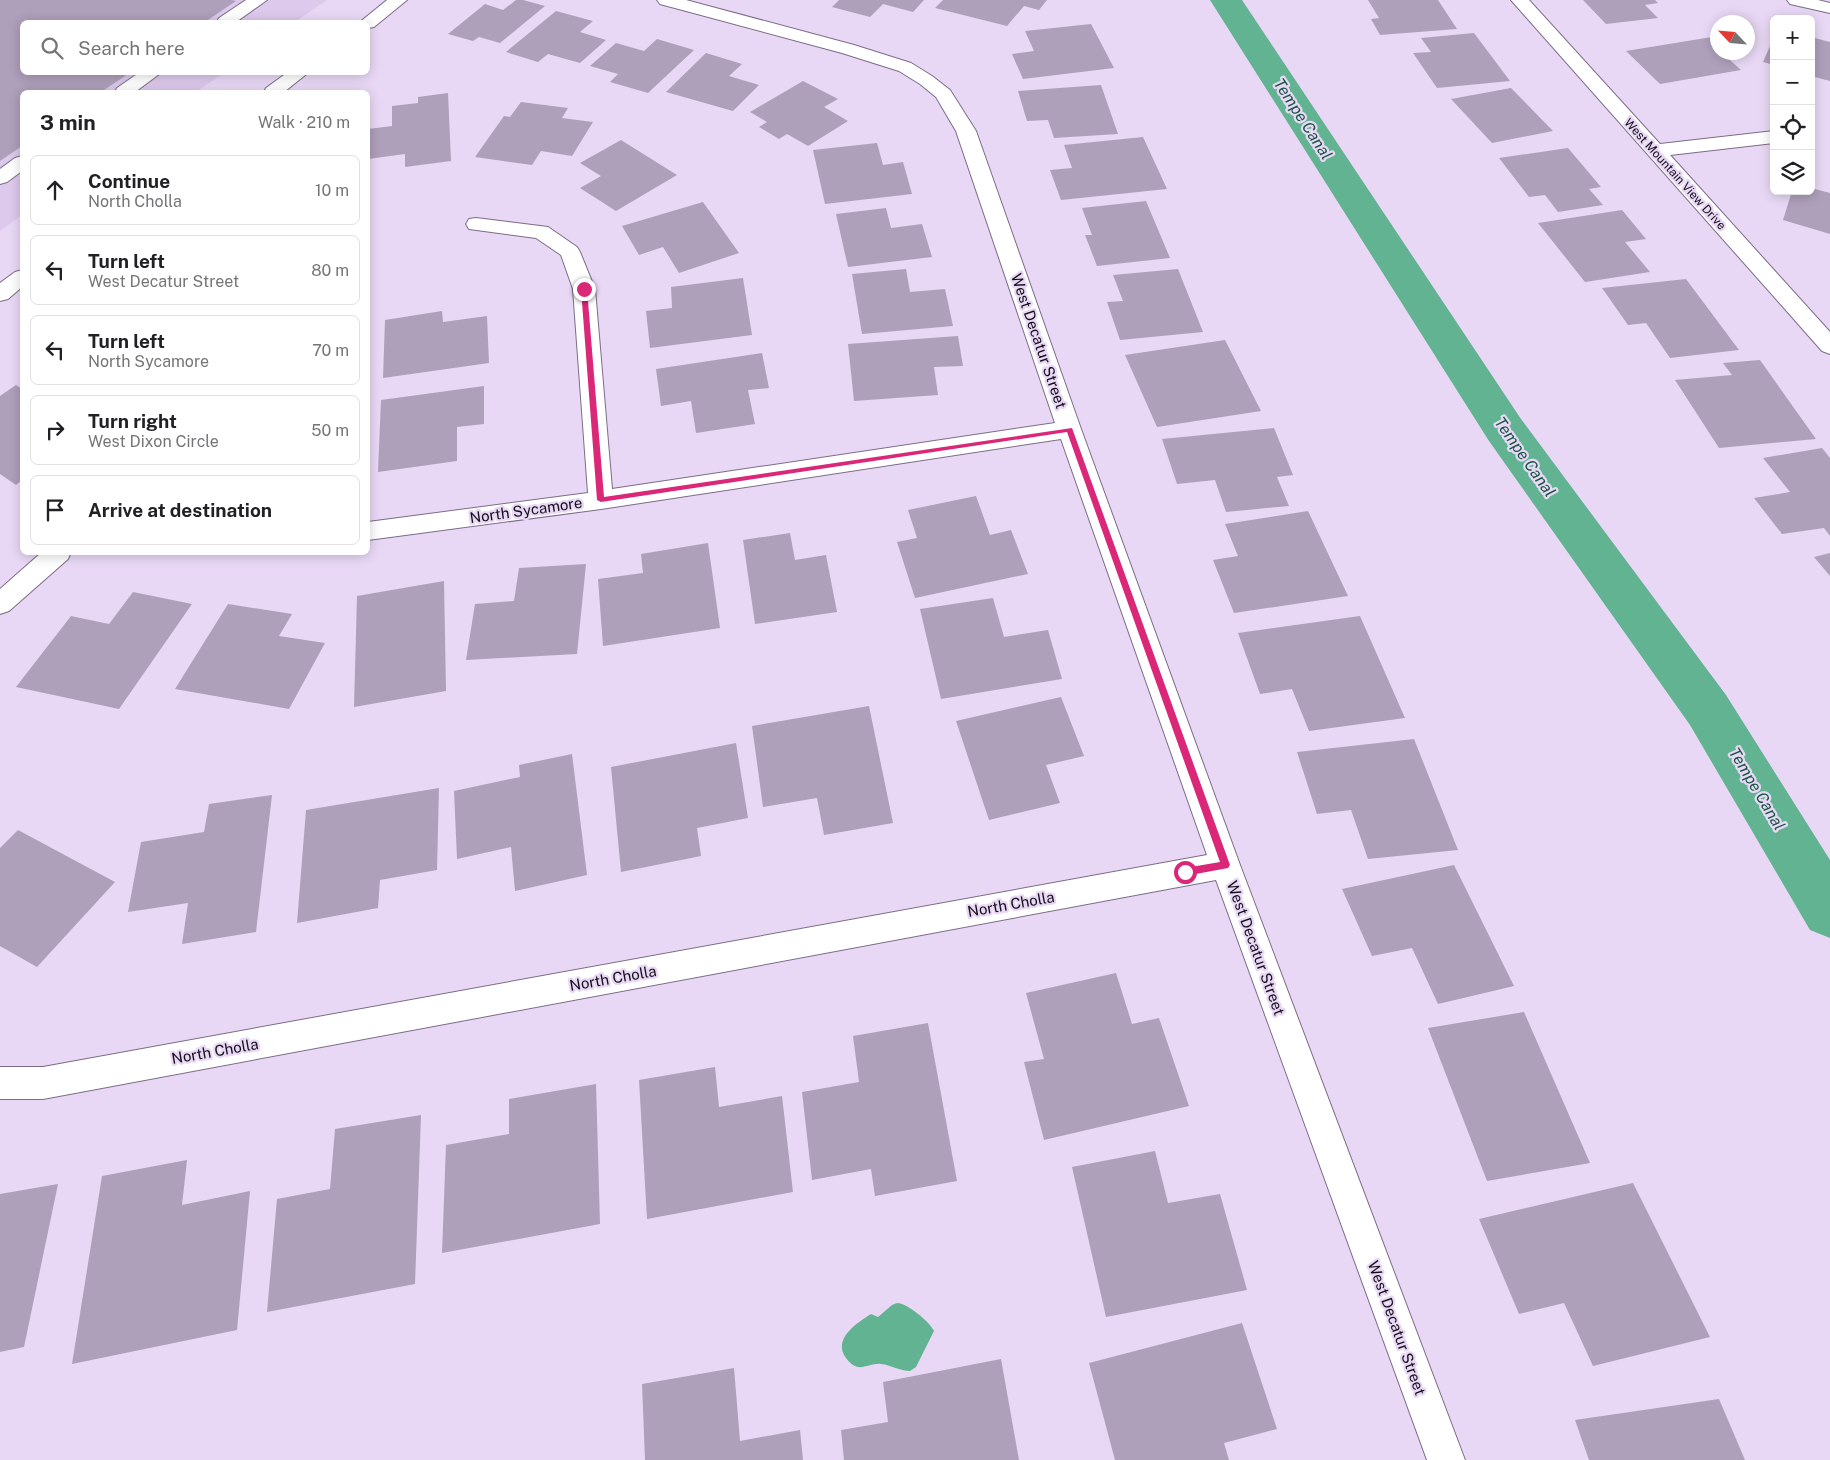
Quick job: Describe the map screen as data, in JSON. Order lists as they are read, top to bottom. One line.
{"streets":{"street":["West Mountain View Drive","West Decatur Street","North Sycamore","North Cholla"]},"crossings":[["West Decatur Street","North Sycamore"],["West Decatur Street","North Cholla"]],"water":["Tempe Canal"],"north":"top left","page":{"map_buttons":["+","−"],"search":"Search here","heading":["3 min","Walk · 210 m"],"list":[["Continue","North Cholla","10 m"],["Turn left","West Decatur Street","80 m"],["Turn left","North Sycamore","70 m"],["Turn right","West Dixon Circle","50 m"],"Arrive at destination"]}}
